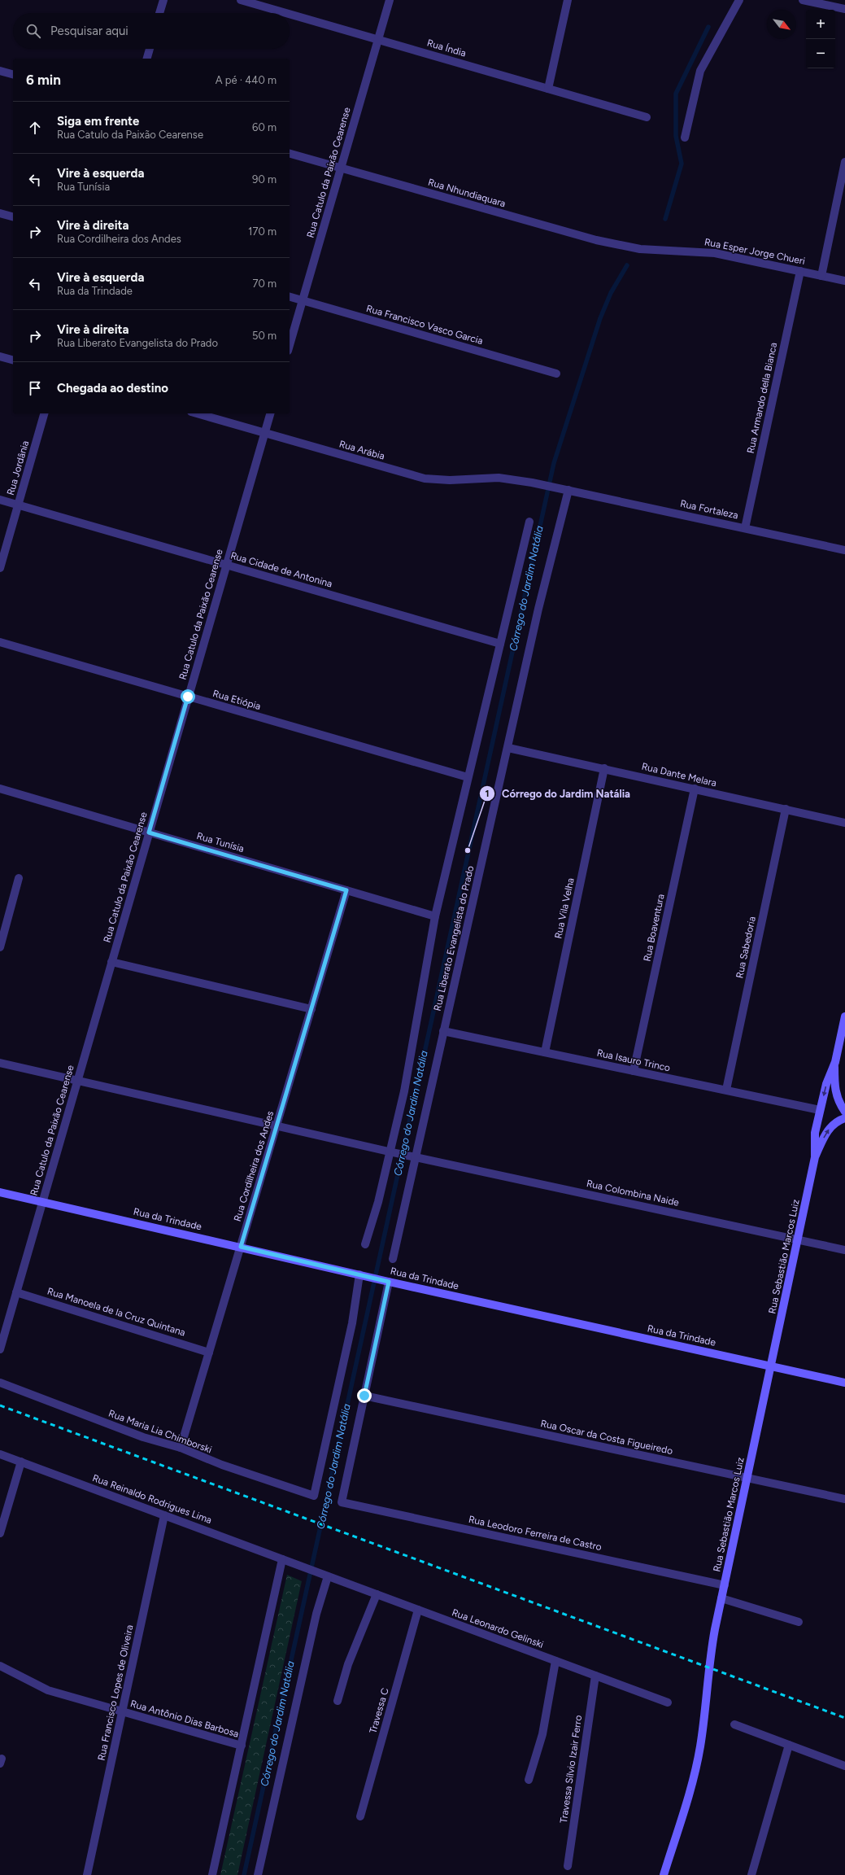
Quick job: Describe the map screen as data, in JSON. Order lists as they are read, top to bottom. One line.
{"streets":{"main road":["Rua da Trindade","Rua Sebastião Marcos Luiz"],"street":["Rua Índia","Rua Catulo da Paixão Cearense","Rua Nhundiaquara","Rua Esper Jorge Chueri","Rua Francisco Vasco Garcia","Rua Armando della Bianca","Rua Arábia","Rua Jordânia","Rua Fortaleza","Rua Cidade de Antonina","Rua Etiópia","Rua Dante Melara","Rua Tunísia","Rua Vila Velha","Rua Boaventura","Rua Liberato Evangelista do Prado","Rua Sabedoria","Rua Isauro Trinco","Rua Cordilheira dos Andes","Rua Colombina Naide","Rua Manoela de la Cruz Quintana","Rua Maria Lia Chimborski","Rua Oscar da Costa Figueiredo","Rua Reinaldo Rodrigues Lima","Rua Leodoro Ferreira de Castro","Rua Leonardo Gelinski","Rua Francisco Lopes de Oliveira","Travessa C","Rua Antônio Dias Barbosa","Travessa Sílvio Izair Ferro"]},"crossings":[["Rua Índia","Rua Catulo da Paixão Cearense"],["Rua Catulo da Paixão Cearense","Rua Nhundiaquara"],["Rua Catulo da Paixão Cearense","Rua Francisco Vasco Garcia"],["Rua Catulo da Paixão Cearense","Rua Arábia"],["Rua Catulo da Paixão Cearense","Rua Cidade de Antonina"],["Rua Catulo da Paixão Cearense","Rua Etiópia"],["Rua Catulo da Paixão Cearense","Rua Tunísia"],["Rua Catulo da Paixão Cearense","Rua Colombina Naide"],["Rua Catulo da Paixão Cearense","Rua da Trindade"],["Rua Catulo da Paixão Cearense","Rua Manoela de la Cruz Quintana"],["Rua Nhundiaquara","Rua Esper Jorge Chueri"],["Rua Esper Jorge Chueri","Rua Armando della Bianca"],["Rua Armando della Bianca","Rua Fortaleza"],["Rua Arábia","Rua Fortaleza"],["Rua Arábia","Rua Liberato Evangelista do Prado"],["Rua Jordânia","Rua Cidade de Antonina"],["Rua Fortaleza","Rua Liberato Evangelista do Prado"],["Rua Dante Melara","Rua Vila Velha"],["Rua Dante Melara","Rua Boaventura"],["Rua Dante Melara","Rua Liberato Evangelista do Prado"],["Rua Dante Melara","Rua Sabedoria"],["Rua Tunísia","Rua Cordilheira dos Andes"],["Rua Vila Velha","Rua Isauro Trinco"],["Rua Boaventura","Rua Isauro Trinco"],["Rua Liberato Evangelista do Prado","Rua Isauro Trinco"],["Rua Liberato Evangelista do Prado","Rua Colombina Naide"],["Rua Sabedoria","Rua Isauro Trinco"],["Rua Isauro Trinco","Rua Sebastião Marcos Luiz"],["Rua Cordilheira dos Andes","Rua Colombina Naide"],["Rua Cordilheira dos Andes","Rua da Trindade"],["Rua Cordilheira dos Andes","Rua Manoela de la Cruz Quintana"],["Rua Cordilheira dos Andes","Rua Maria Lia Chimborski"],["Rua Colombina Naide","Rua Sebastião Marcos Luiz"],["Rua da Trindade","Rua Sebastião Marcos Luiz"],["Rua da Trindade","Rua Maria Lia Chimborski"],["Rua Sebastião Marcos Luiz","Rua Oscar da Costa Figueiredo"],["Rua Sebastião Marcos Luiz","Rua Leodoro Ferreira de Castro"],["Rua Oscar da Costa Figueiredo","Rua Leodoro Ferreira de Castro"],["Rua Reinaldo Rodrigues Lima","Rua Leonardo Gelinski"],["Rua Reinaldo Rodrigues Lima","Rua Francisco Lopes de Oliveira"],["Rua Leonardo Gelinski","Travessa C"],["Rua Leonardo Gelinski","Travessa Sílvio Izair Ferro"],["Rua Francisco Lopes de Oliveira","Rua Antônio Dias Barbosa"]],"water":["Córrego do Jardim Natália"],"places":["Córrego do Jardim Natália"],"north":"bottom right","page":{"map_buttons":["+","−"],"search":"Pesquisar aqui","heading":["6 min","A pé · 440 m"],"list":[["Siga em frente","Rua Catulo da Paixão Cearense","60 m"],["Vire à esquerda","Rua Tunísia","90 m"],["Vire à direita","Rua Cordilheira dos Andes","170 m"],["Vire à esquerda","Rua da Trindade","70 m"],["Vire à direita","Rua Liberato Evangelista do Prado","50 m"],"Chegada ao destino"]}}
